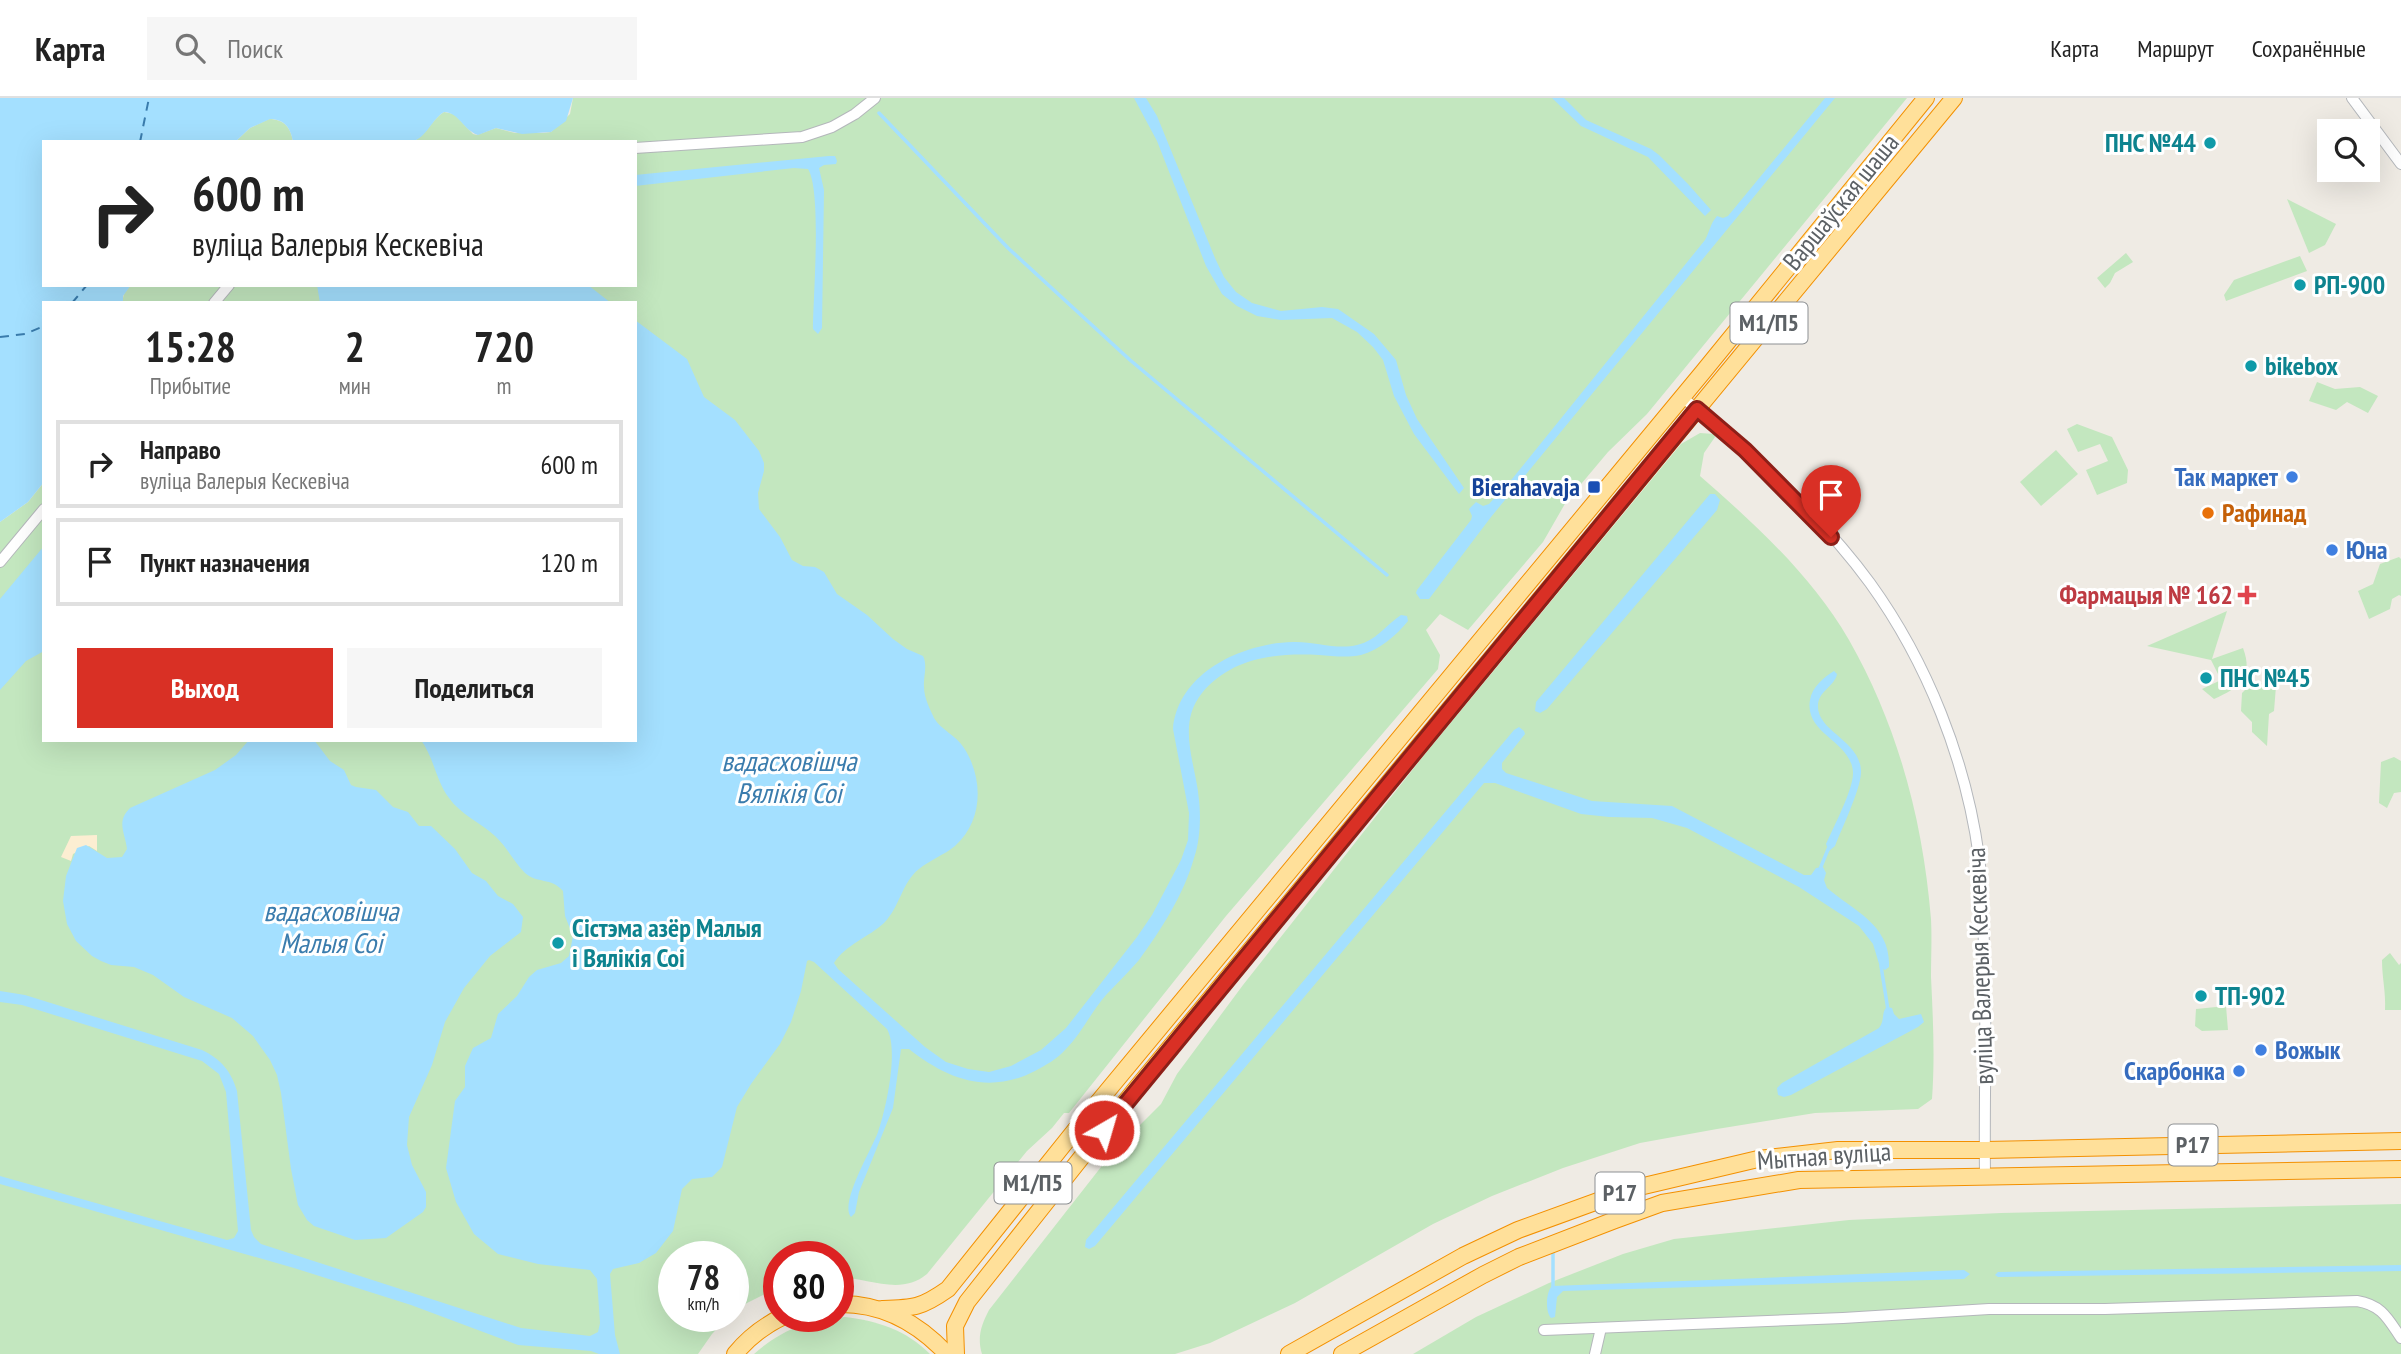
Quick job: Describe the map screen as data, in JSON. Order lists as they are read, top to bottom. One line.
{"streets":{"highway":["Варшаўская шаша","М1/П5","Р17","Мытная вуліца"],"street":["вуліца Валерыя Кескевіча"]},"crossings":[["Варшаўская шаша","вуліца Валерыя Кескевіча"],["вуліца Валерыя Кескевіча","Мытная вуліца"]],"water":["вадасховішча Вялікія Соі","вадасховішча Малыя Соі"],"places":{"other":["ПНС №44","РП-900","bikebox","Так маркет","Рафинад","Юна","ПНС №45","Сістэма азёр Малыя і Вялікія Соі","ТП-902","Вожык","Скарбонка"],"transit":["Bierahavaja"],"health":["Фармацыя № 162"]},"page":{"header":"Карта","search":"Поиск","nav":["Карта","Маршрут","Сохранённые"],"turn":["600 m","вуліца Валерыя Кескевіча"],"eta":["15:28","Прибытие","2","мин","720","m"],"list":[{"name":"Направо","note":"вуліца Валерыя Кескевіча","value":"600 m"},{"name":"Пункт назначения","value":"120 m"}],"buttons":["Выход","Поделиться"],"speed":"78 km/h","limit":"80"}}
